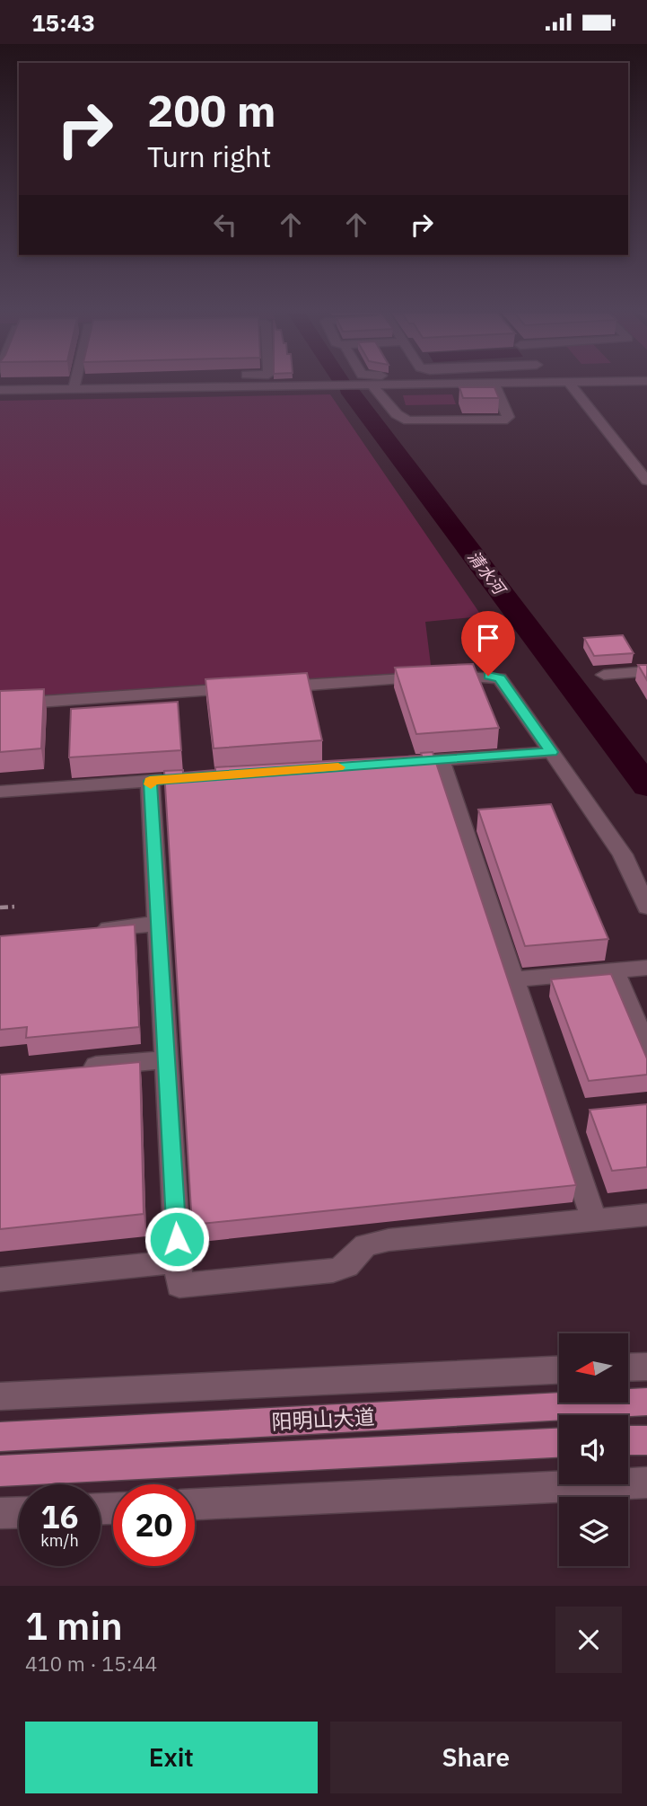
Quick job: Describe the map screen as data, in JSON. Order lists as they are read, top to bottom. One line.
{"streets":{"main road":["阳明山大道"]},"water":["清水河"],"north":"left","page":{"status":"15:43","turn":["200 m","Turn right"],"speed":"16 km/h","limit":"20","heading":["1 min","410 m · 15:44"],"buttons":["Exit","Share"]}}
